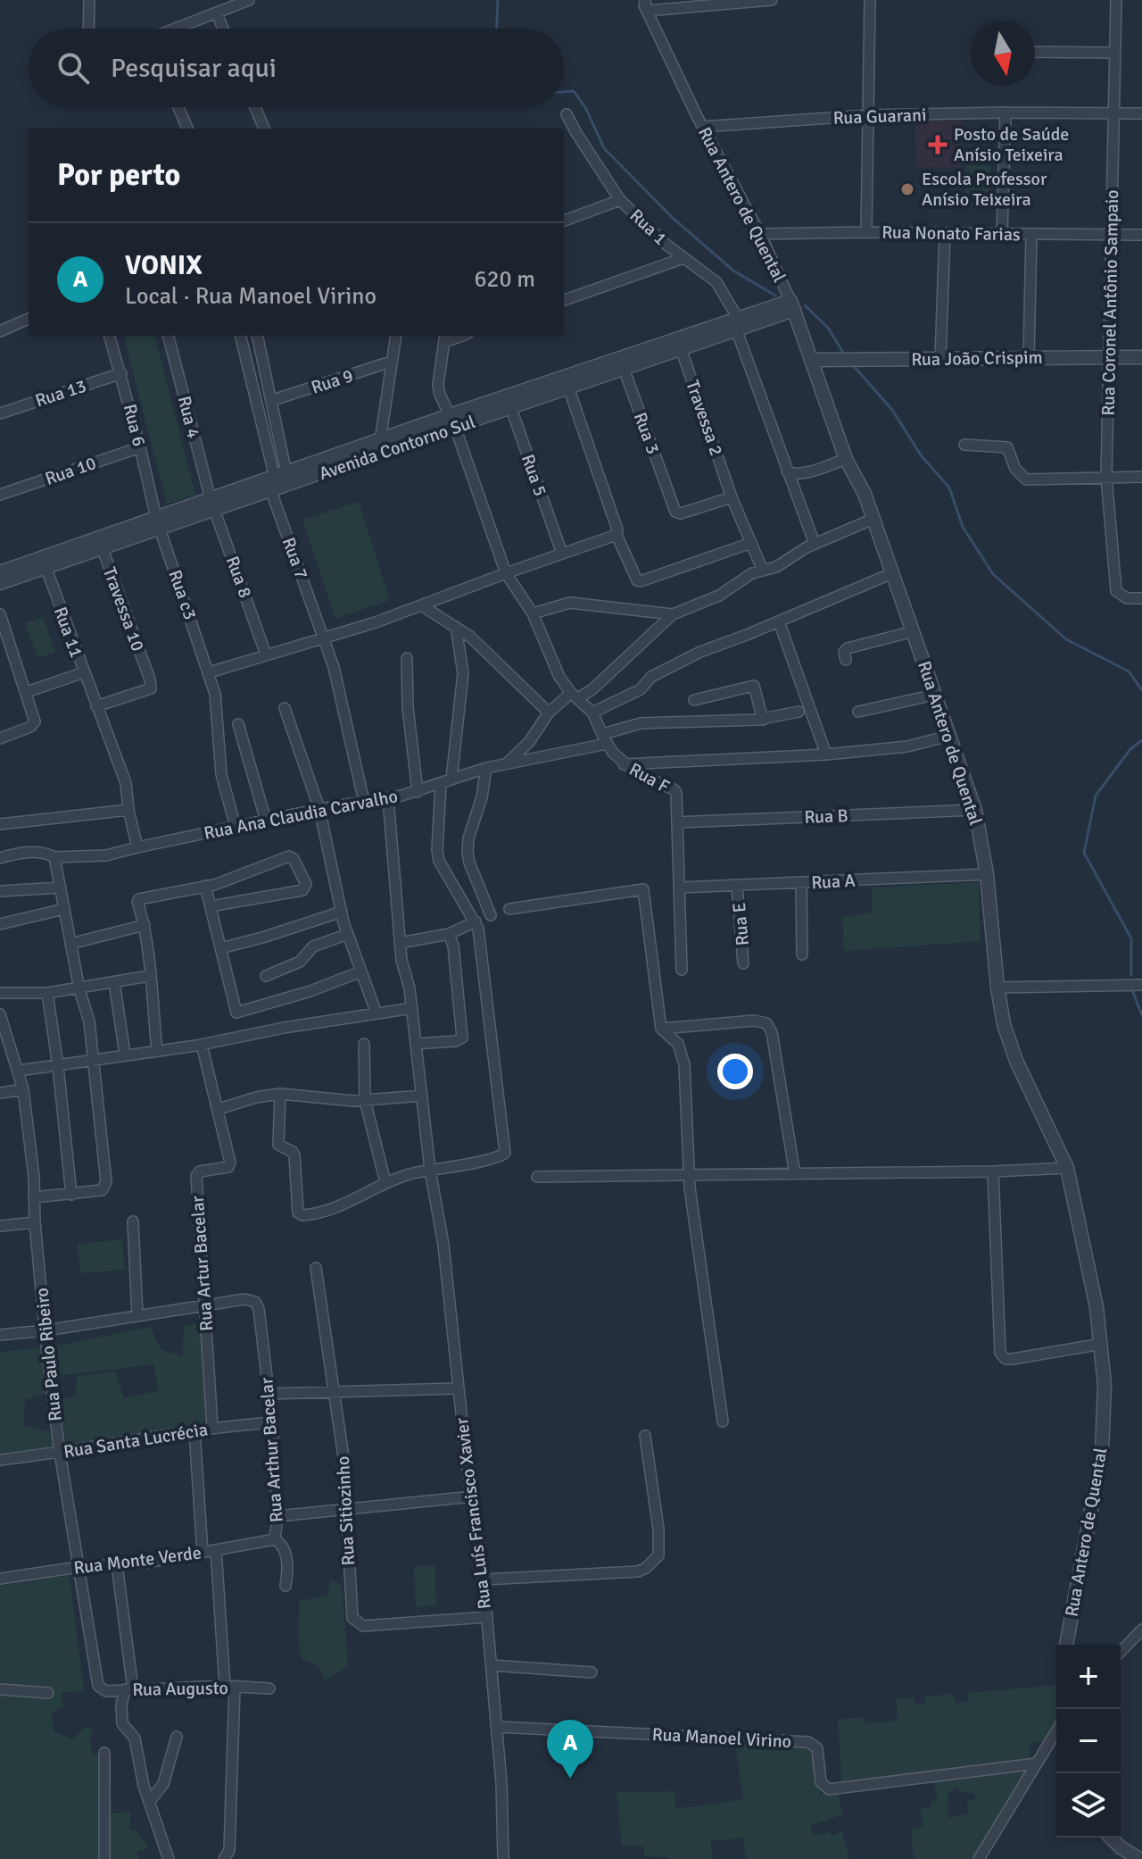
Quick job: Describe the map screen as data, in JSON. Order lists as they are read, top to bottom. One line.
{"streets":{"street":["Rua Guarani","Rua Antero de Quental","Rua 1","Rua Nonato Farias","Rua Coronel Antônio Sampaio","Rua João Crispim","Rua 9","Rua 13","Rua 4","Travessa 2","Rua 6","Rua 3","Avenida Contorno Sul","Rua 10","Rua 5","Rua 7","Rua 8","Rua c3","Travessa 10","Rua 11","Rua F","Rua Ana Claudia Carvalho","Rua B","Rua A","Rua E","Rua Artur Bacelar","Rua Paulo Ribeiro","Rua Santa Lucrécia","Rua Arthur Bacelar","Rua Sitiozinho","Rua Luís Francisco Xavier","Rua Monte Verde","Rua Augusto","Rua Manoel Virino"]},"crossings":[["Rua Guarani","Rua Antero de Quental"],["Rua Guarani","Rua Coronel Antônio Sampaio"],["Rua Antero de Quental","Rua Nonato Farias"],["Rua Antero de Quental","Rua João Crispim"],["Rua Antero de Quental","Avenida Contorno Sul"],["Rua Antero de Quental","Rua B"],["Rua Antero de Quental","Rua A"],["Rua 1","Avenida Contorno Sul"],["Rua Nonato Farias","Rua Coronel Antônio Sampaio"],["Rua Coronel Antônio Sampaio","Rua João Crispim"],["Rua 13","Rua 6"],["Rua 4","Avenida Contorno Sul"],["Rua 4","Rua 8"],["Travessa 2","Rua 3"],["Travessa 2","Avenida Contorno Sul"],["Rua 6","Avenida Contorno Sul"],["Rua 6","Rua 10"],["Rua 6","Rua c3"],["Rua 3","Avenida Contorno Sul"],["Avenida Contorno Sul","Rua 5"],["Avenida Contorno Sul","Rua 7"],["Avenida Contorno Sul","Rua 8"],["Avenida Contorno Sul","Rua c3"],["Avenida Contorno Sul","Travessa 10"],["Avenida Contorno Sul","Rua 11"],["Rua 7","Rua Ana Claudia Carvalho"],["Rua c3","Rua Ana Claudia Carvalho"],["Travessa 10","Rua 11"],["Rua F","Rua Ana Claudia Carvalho"],["Rua F","Rua B"],["Rua F","Rua A"],["Rua Ana Claudia Carvalho","Rua Luís Francisco Xavier"],["Rua A","Rua E"],["Rua Artur Bacelar","Rua Santa Lucrécia"],["Rua Artur Bacelar","Rua Arthur Bacelar"],["Rua Paulo Ribeiro","Rua Santa Lucrécia"],["Rua Paulo Ribeiro","Rua Monte Verde"],["Rua Paulo Ribeiro","Rua Augusto"],["Rua Santa Lucrécia","Rua Arthur Bacelar"],["Rua Arthur Bacelar","Rua Monte Verde"],["Rua Sitiozinho","Rua Luís Francisco Xavier"],["Rua Luís Francisco Xavier","Rua Manoel Virino"]],"places":{"health":["Posto de Saúde Anísio Teixeira"],"other":["Escola Professor Anísio Teixeira"]},"north":"bottom","page":{"search":"Pesquisar aqui","heading":"Por perto","list":[{"mark":"A","name":"VONIX","note":"Local · Rua Manoel Virino","value":"620 m"}],"map_buttons":["+","−"],"pins":"A"}}
